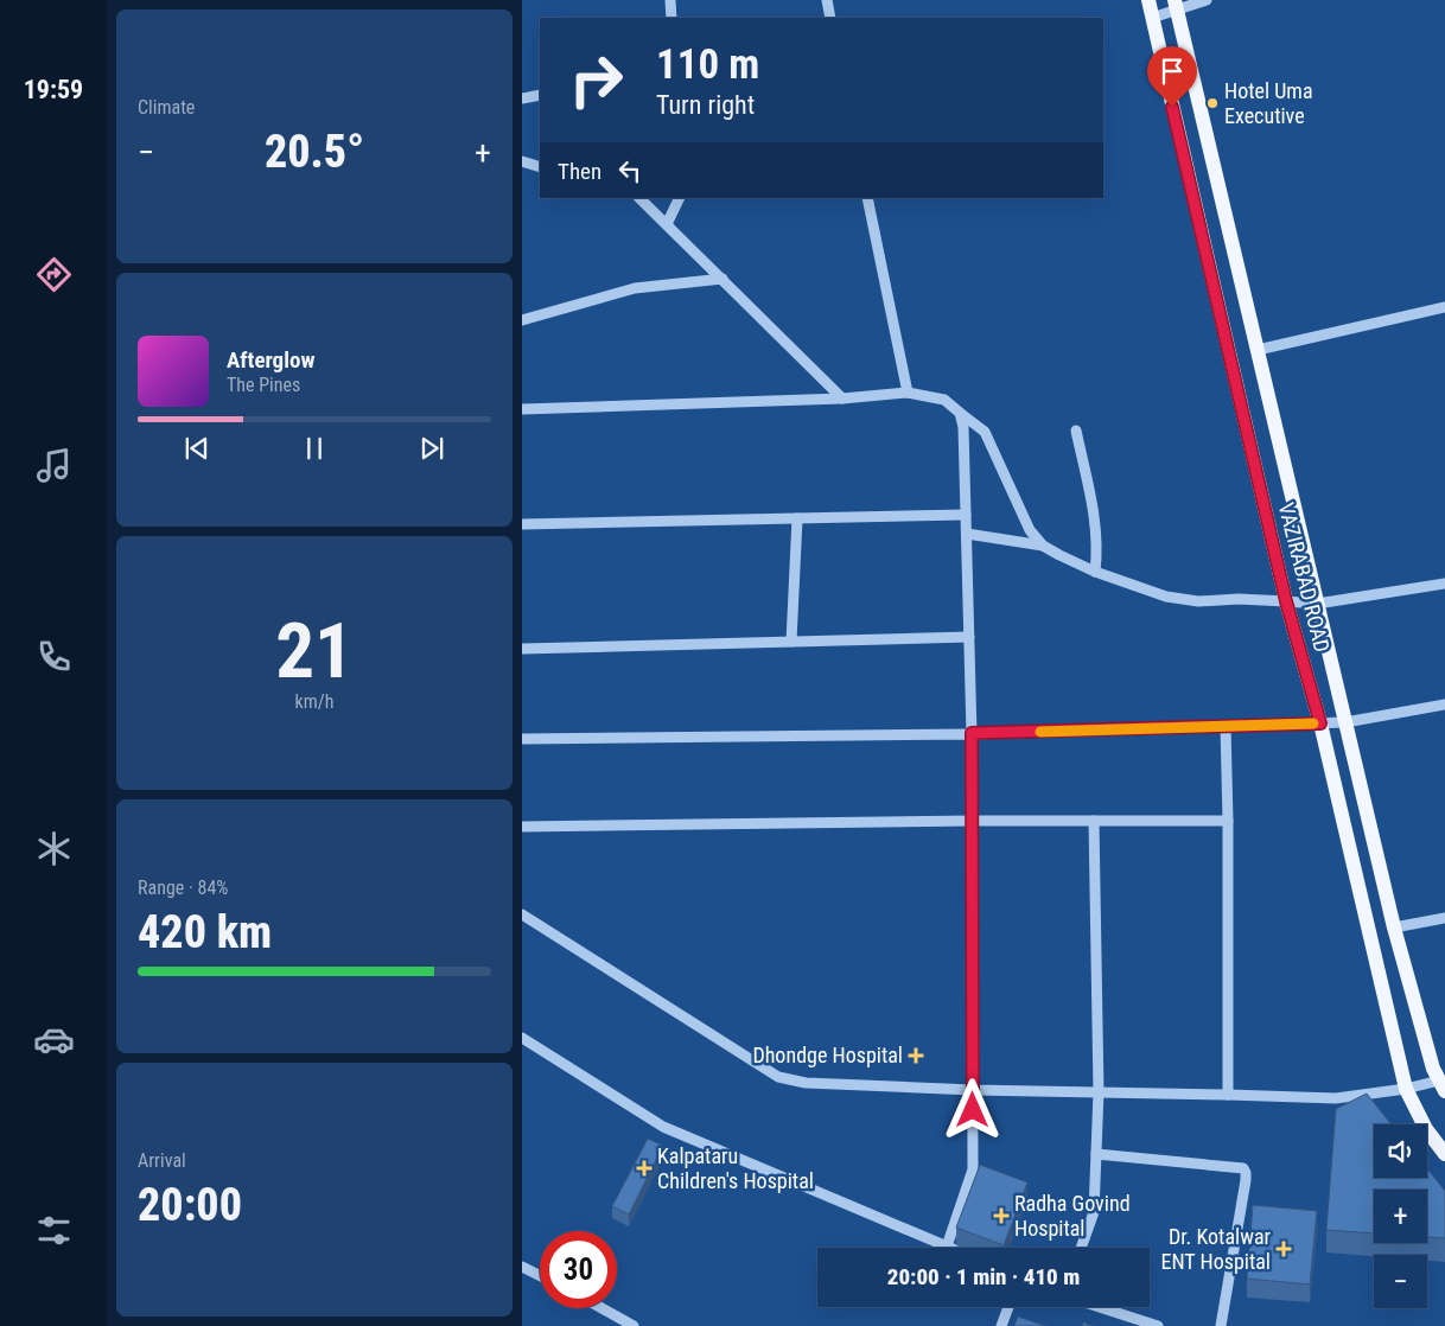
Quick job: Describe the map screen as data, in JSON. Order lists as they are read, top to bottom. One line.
{"streets":{"main road":["VAZIRABAD ROAD"]},"places":{"other":["Hotel Uma Executive"],"health":["Dhondge Hospital","Kalpataru Children's Hospital","Radha Govind Hospital","Dr. Kotalwar ENT Hospital"]},"page":{"tabs":"19:59","tile":["Climate",["21","km/h"],["Range · 84%","420 km"],["Arrival","20:00"]],"turn":["110 m","Turn right"],"heat":["−","20.5°","+"],"then":"Then","song":["Afterglow","The Pines"],"map_buttons":["+","−"],"limit":"30","trip":"20:00 · 1 min · 410 m"}}
